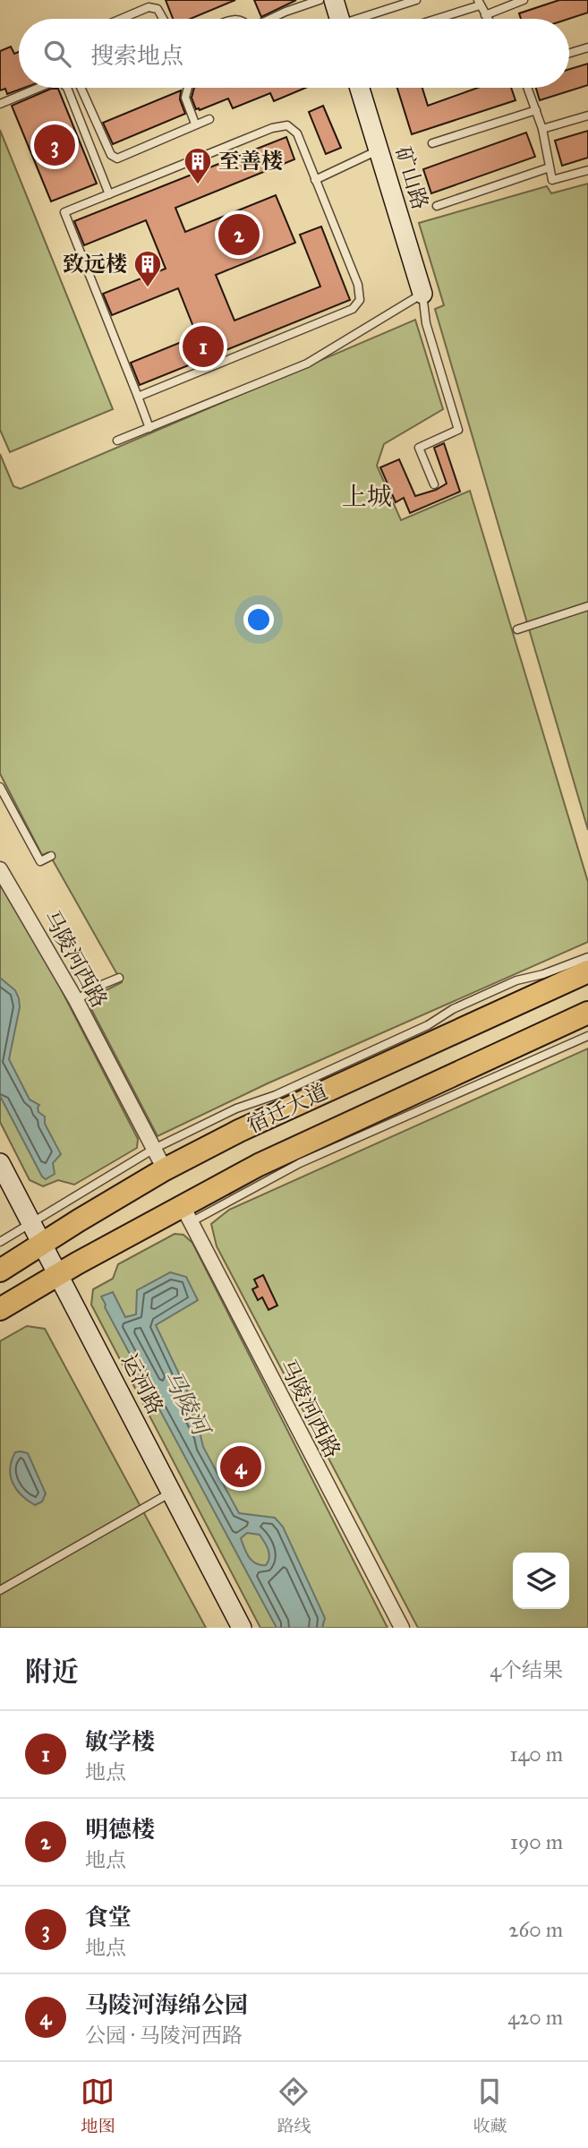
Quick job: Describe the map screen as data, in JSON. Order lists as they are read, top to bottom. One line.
{"streets":{"main road":["宿迁大道"],"street":["矿山路","马陵河西路","运河路"]},"crossings":[["马陵河西路","宿迁大道"],["宿迁大道","运河路"]],"districts":["上城"],"water":["马陵河"],"places":{"building":["至善楼","致远楼"]},"page":{"search":"搜索地点","pins":["3","2","1","4"],"heading":["附近","4个结果"],"list":[{"mark":"1","name":"敏学楼","note":"地点","value":"140 m"},{"mark":"2","name":"明德楼","note":"地点","value":"190 m"},{"mark":"3","name":"食堂","note":"地点","value":"260 m"},{"mark":"4","name":"马陵河海绵公园","note":"公园 · 马陵河西路","value":"420 m"}],"nav":["地图","路线","收藏"]}}
